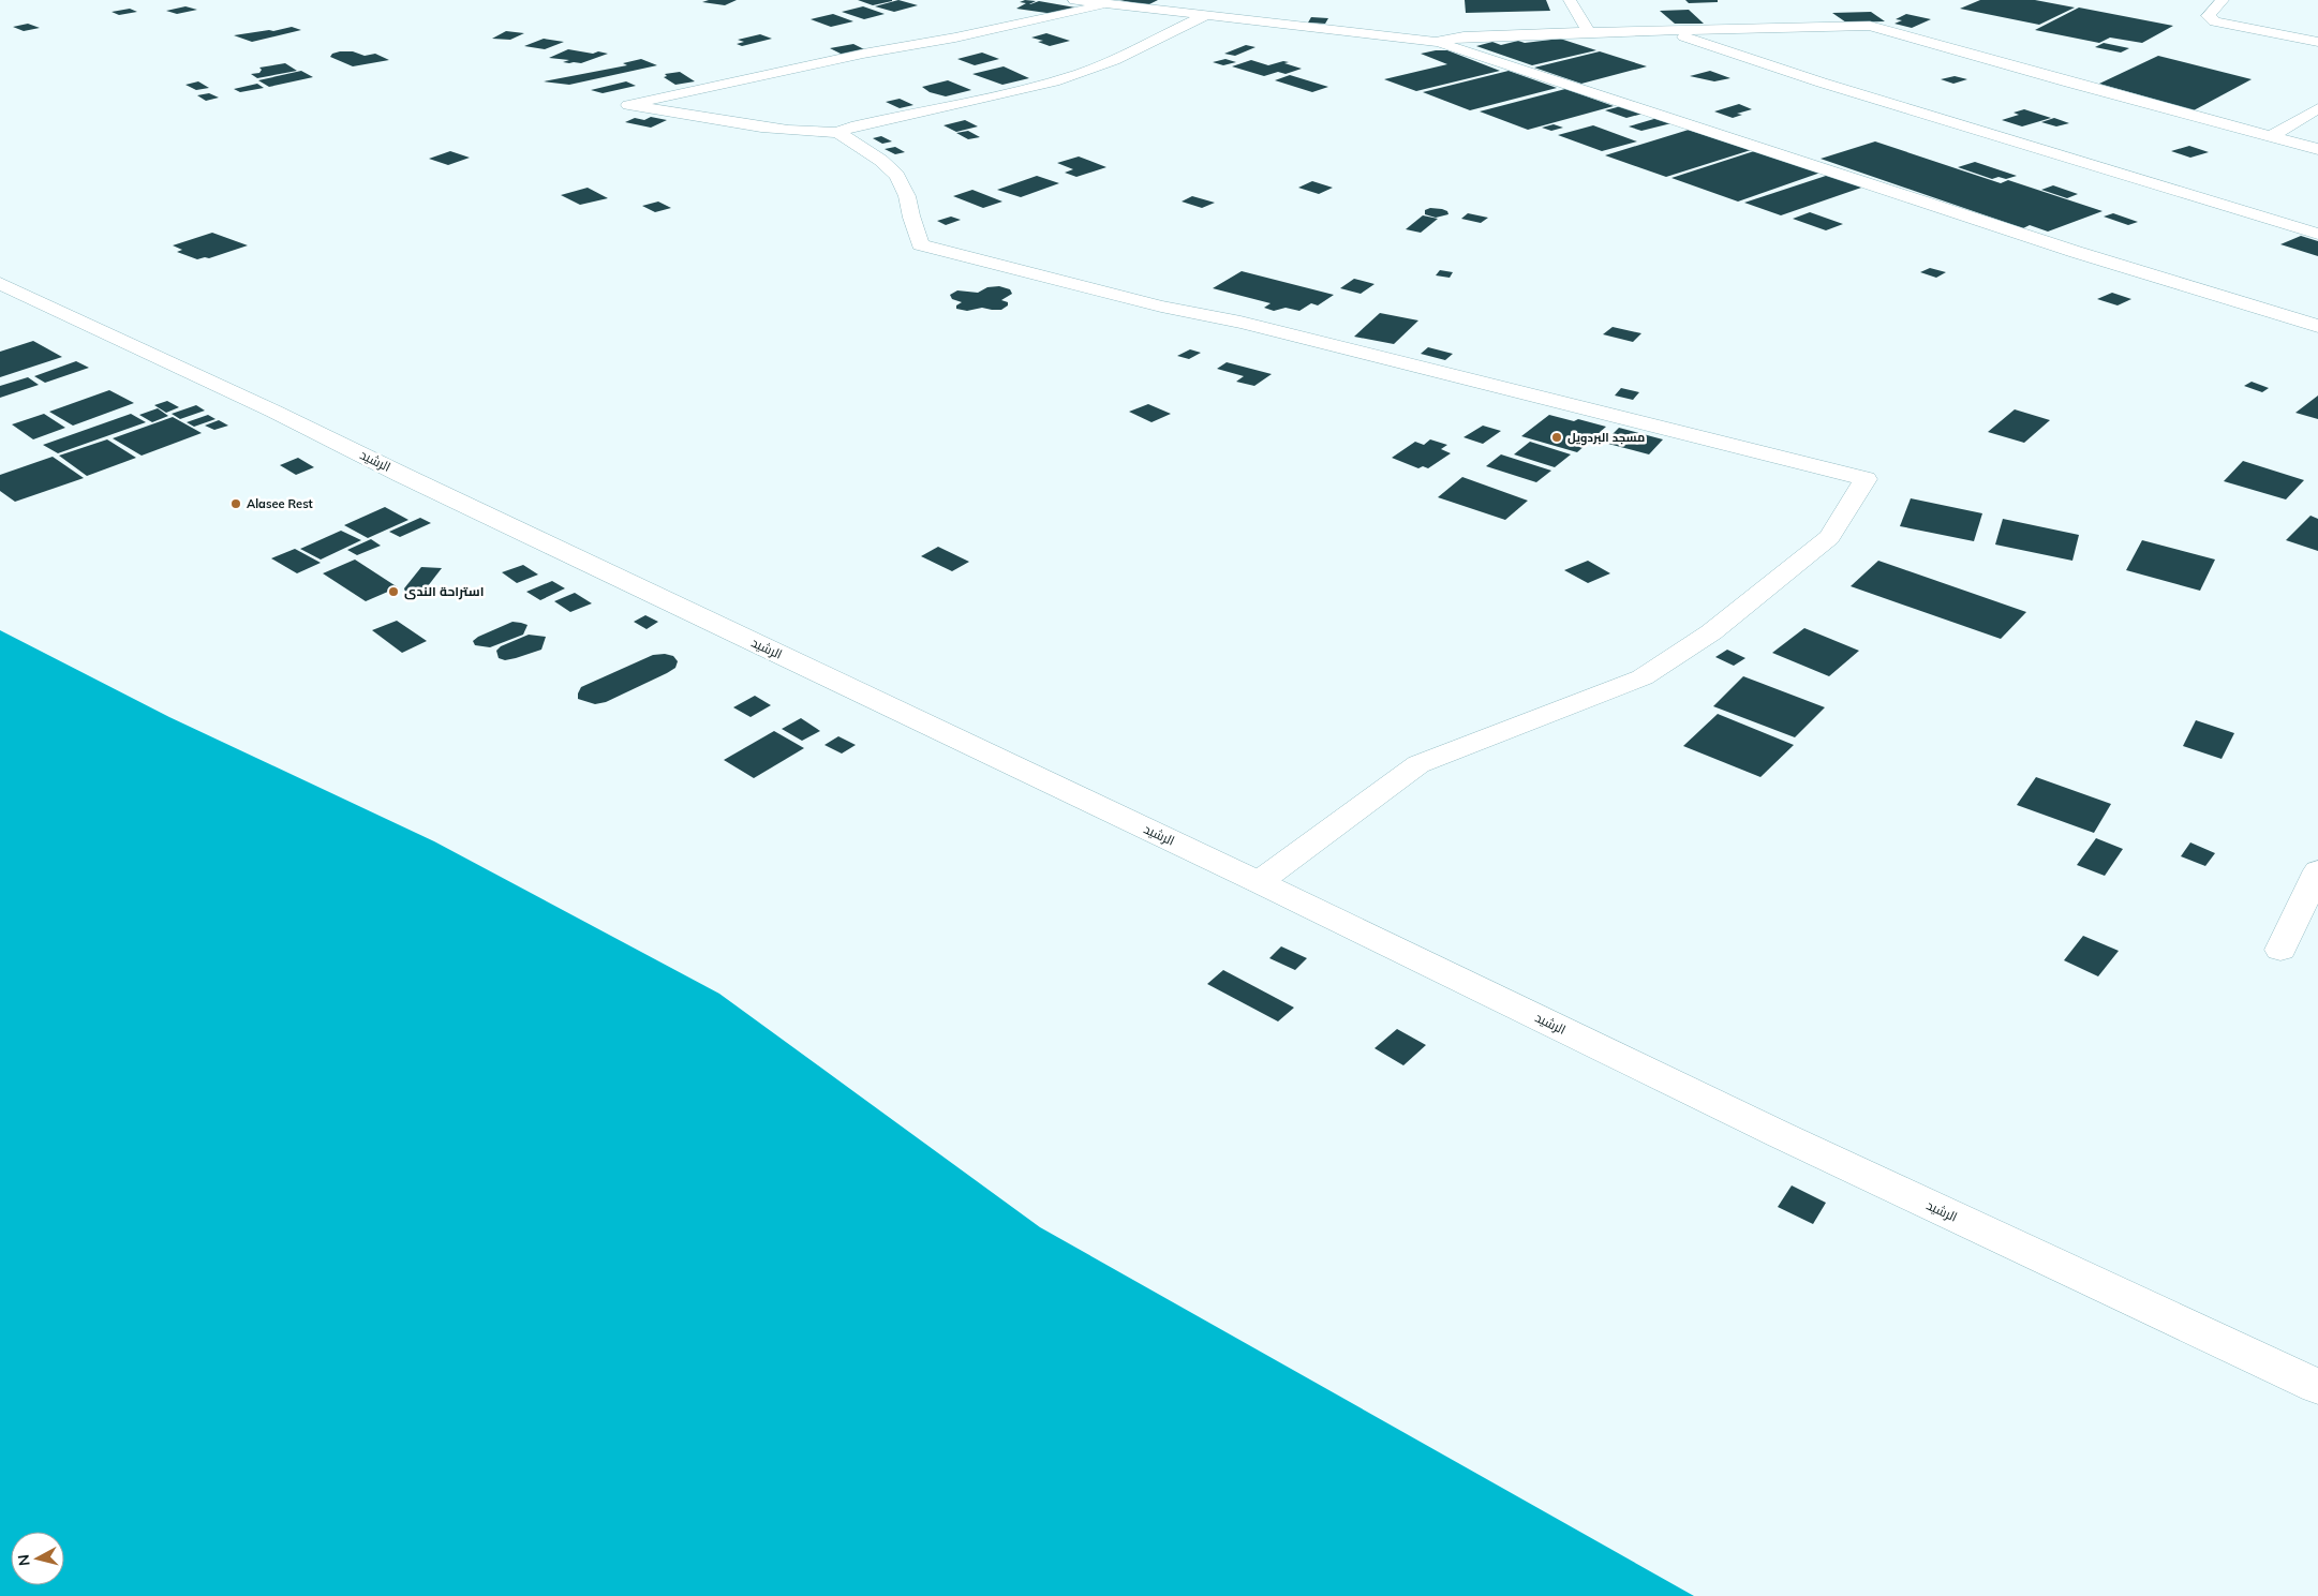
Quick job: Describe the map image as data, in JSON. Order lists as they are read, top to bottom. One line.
{"streets":{"street":["الرشيد"]},"places":["مسجد البردويل","Alasee Rest","استراحة الندى"],"north":"left"}
